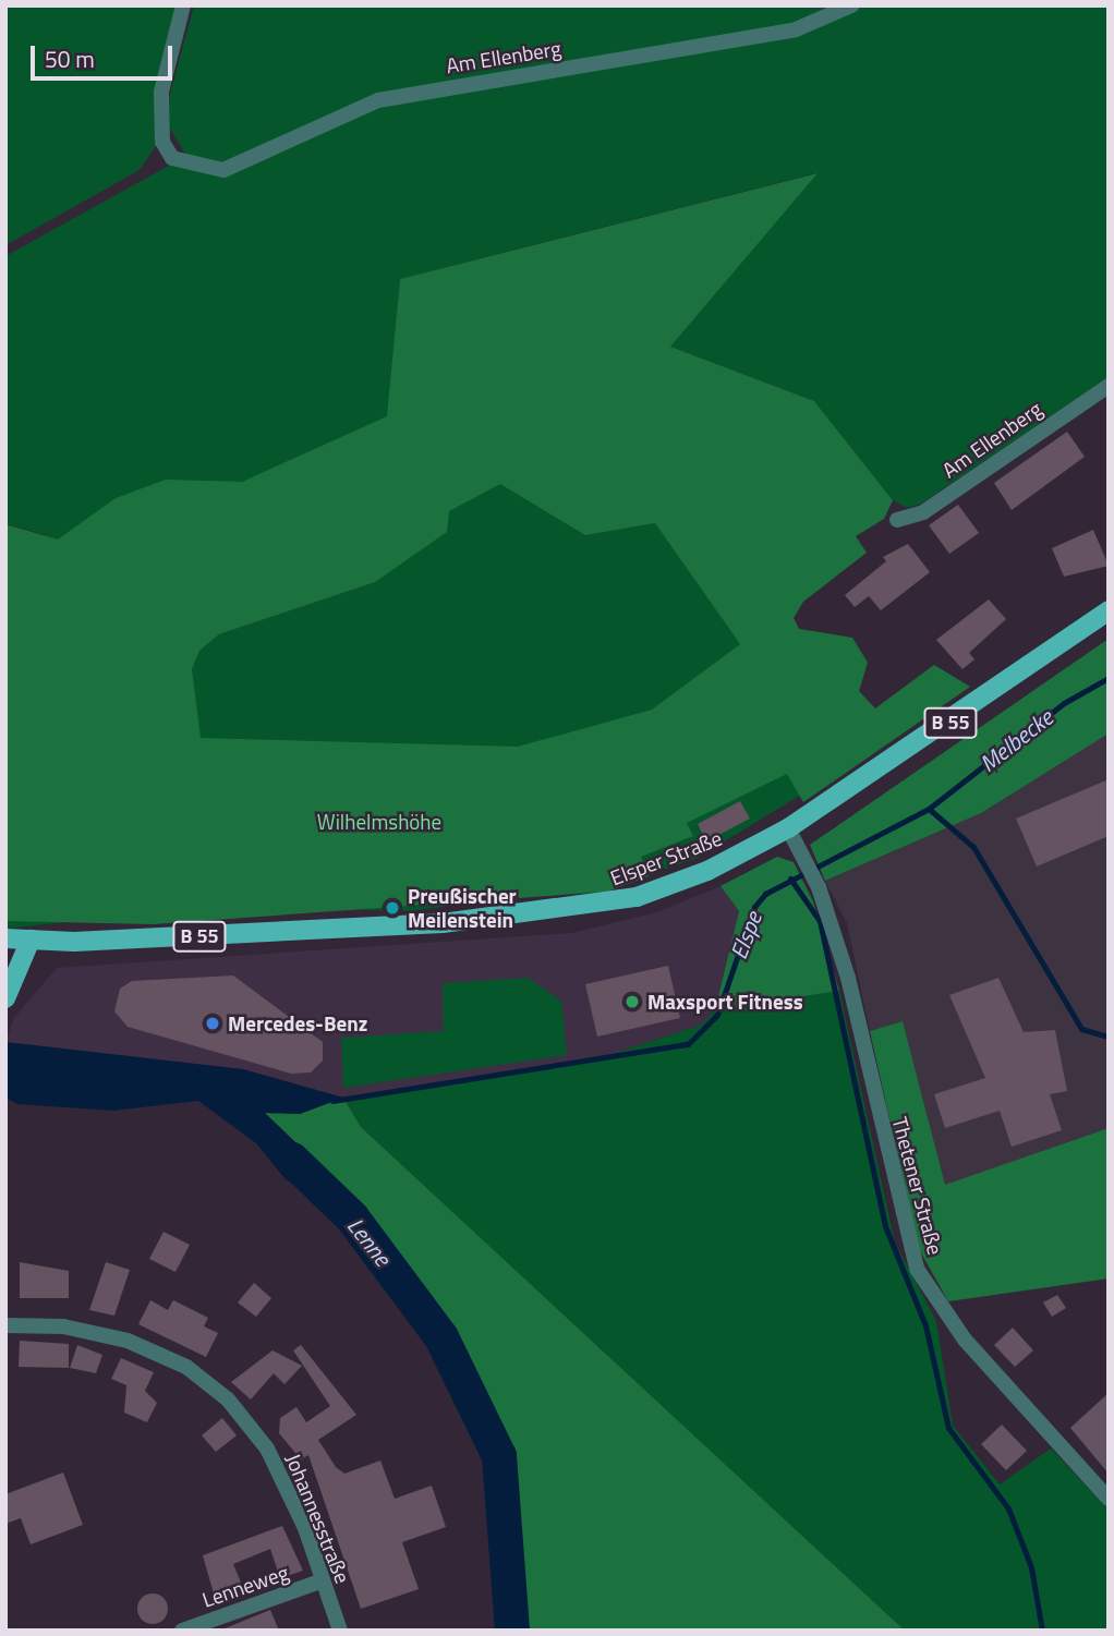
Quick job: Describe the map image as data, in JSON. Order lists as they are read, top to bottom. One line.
{"streets":{"main road":["B 55","Elsper Straße"],"street":["Am Ellenberg","Thetener Straße","Johannesstraße","Lenneweg"]},"crossings":[["B 55","Elsper Straße"],["Elsper Straße","Thetener Straße"],["Johannesstraße","Lenneweg"]],"water":["Melbecke","Elspe","Lenne"],"parks":["Wilhelmshöhe"],"places":["Preußischer Meilenstein","Maxsport Fitness","Mercedes-Benz"],"scale_bar":"50 m"}
